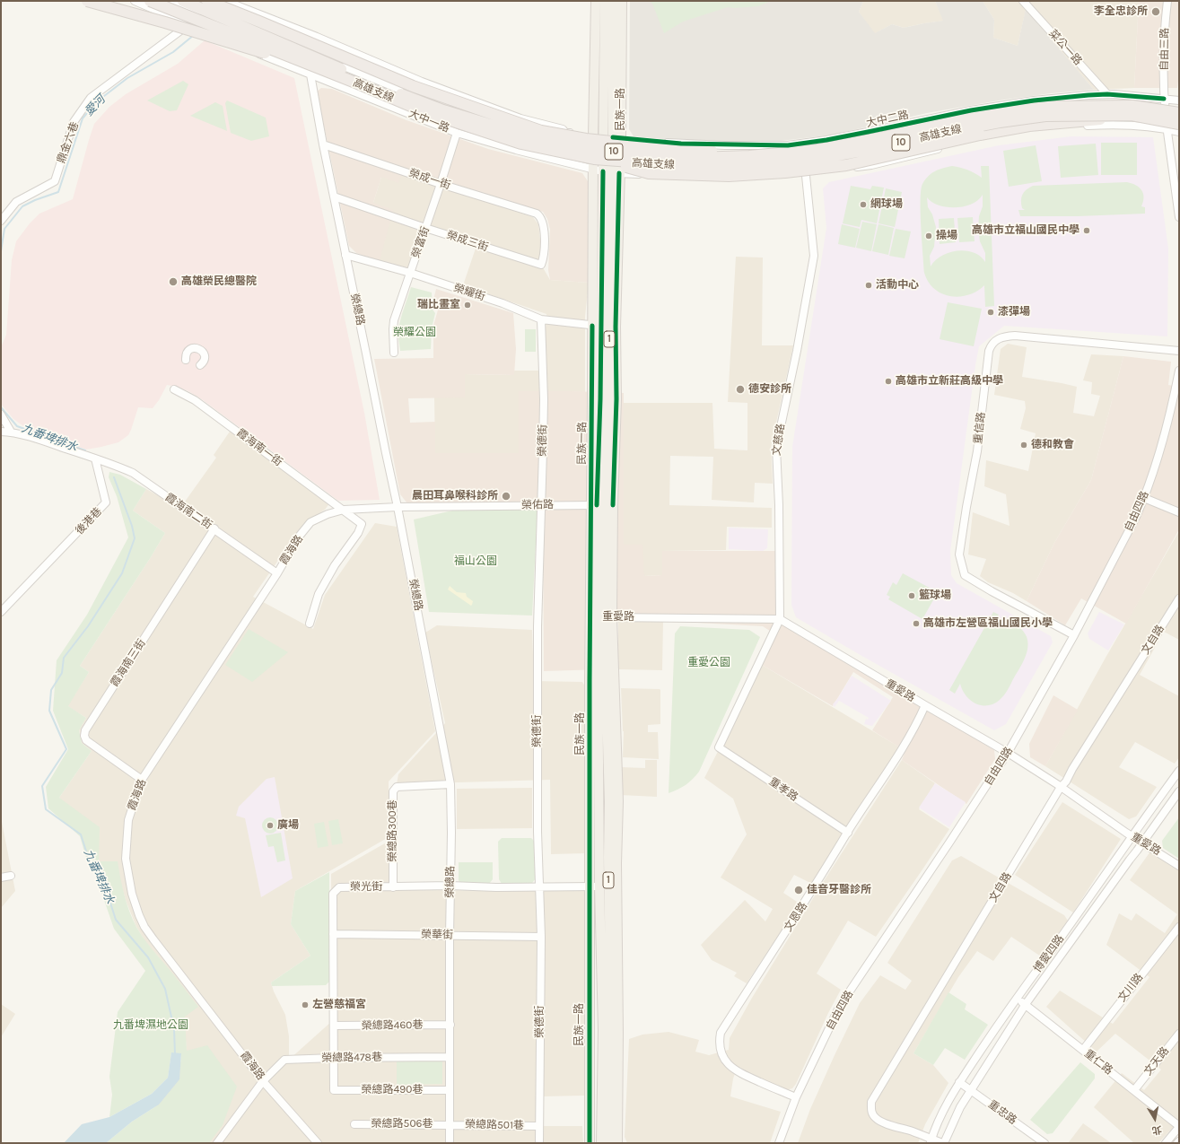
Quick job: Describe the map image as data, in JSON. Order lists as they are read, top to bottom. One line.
{"streets":{"highway":["高雄支線","10"],"main road":["民族一路","1"],"street":["菜公一路","自由三路","大中二路","大中一路","鼎金六巷","榮成一街","榮成三街","榮富街","榮耀街","榮總路","重信路","文慈路","榮德街","霞海南一街","榮佑路","霞海南二街","自由四路","後港巷","霞海路","重愛路","文自路","霞海南三街","重孝路","榮總路300巷","榮光街","文恩路","榮華街","博愛四路","文川路","榮總路460巷","榮總路478巷","文天路","重仁路","榮總路490巷","重忠路","榮總路506巷","榮總路501巷"]},"crossings":[["菜公一路","大中二路"],["自由三路","大中二路"],["高雄支線","民族一路"],["高雄支線","大中一路"],["民族一路","大中二路"],["民族一路","大中一路"],["民族一路","榮耀街"],["民族一路","榮佑路"],["民族一路","重愛路"],["民族一路","榮光街"],["大中二路","大中一路"],["大中二路","文慈路"],["大中一路","鼎金六巷"],["大中一路","榮富街"],["大中一路","榮總路"],["榮成一街","榮成三街"],["榮成一街","榮富街"],["榮成一街","榮總路"],["榮成三街","榮富街"],["榮成三街","榮總路"],["榮富街","榮耀街"],["榮耀街","榮總路"],["榮耀街","榮德街"],["榮總路","榮佑路"],["榮總路","霞海路"],["榮總路","榮總路300巷"],["榮總路","榮光街"],["榮總路","榮華街"],["榮總路","榮總路460巷"],["榮總路","榮總路478巷"],["榮總路","榮總路490巷"],["榮總路","榮總路506巷"],["榮總路","榮總路501巷"],["重信路","自由四路"],["文慈路","重愛路"],["文慈路","重孝路"],["榮德街","榮佑路"],["榮德街","榮光街"],["榮德街","榮華街"],["榮德街","榮總路501巷"],["霞海南一街","霞海路"],["榮佑路","霞海路"],["霞海南二街","後港巷"],["霞海南二街","霞海路"],["霞海南二街","霞海南三街"],["自由四路","重愛路"],["自由四路","文恩路"],["霞海路","霞海南三街"],["霞海路","榮總路478巷"],["重愛路","文自路"],["重愛路","文恩路"],["重愛路","博愛四路"],["文自路","博愛四路"],["重孝路","文恩路"],["榮總路300巷","榮光街"],["榮光街","榮華街"],["榮光街","榮總路460巷"],["榮光街","榮總路478巷"],["榮光街","榮總路490巷"],["博愛四路","重仁路"],["博愛四路","重忠路"],["文川路","重仁路"],["文天路","重仁路"],["榮總路506巷","榮總路501巷"]],"water":["愛河","九番埤排水"],"parks":["榮耀公園","福山公園","重愛公園","九番埤濕地公園"],"places":["李全忠診所","網球場","高雄市立福山國民中學","操場","高雄榮民總醫院","活動中心","瑞比畫室","漆彈場","高雄市立新莊高級中學","德安診所","德和教會","晨田耳鼻喉科診所","籃球場","高雄市左營區福山國民小學","廣場","佳音牙醫診所","左營慈福宮"],"north":"bottom"}
